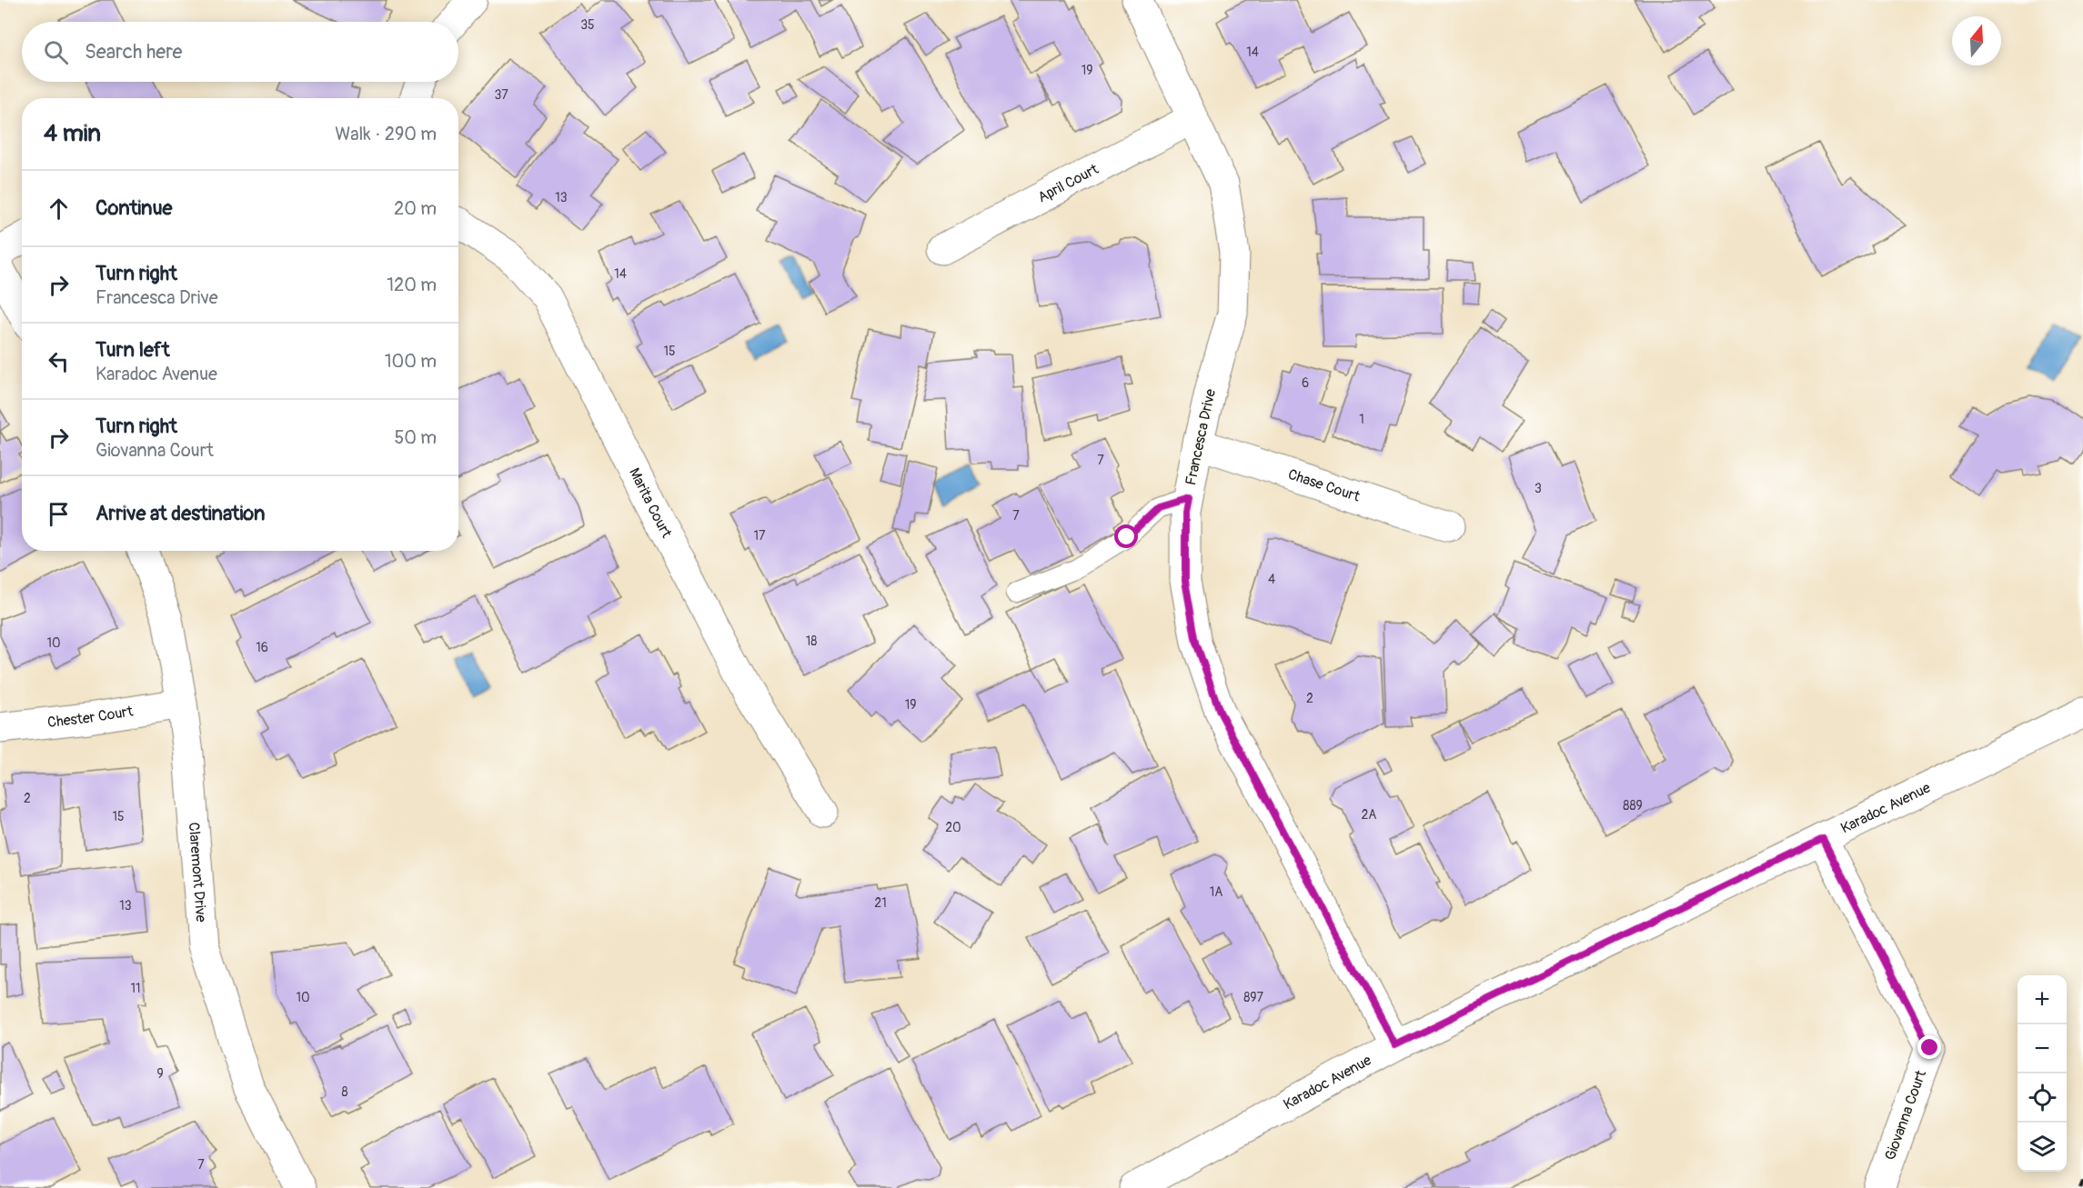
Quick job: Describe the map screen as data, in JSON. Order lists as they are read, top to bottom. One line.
{"streets":{"street":["April Court","Francesca Drive","Chase Court","Marita Court","Chester Court","Karadoc Avenue","Claremont Drive","Giovanna Court"]},"crossings":[["April Court","Francesca Drive"],["Francesca Drive","Chase Court"],["Francesca Drive","Karadoc Avenue"],["Chester Court","Claremont Drive"],["Karadoc Avenue","Giovanna Court"]],"house_numbers":["35","14","19","37","13","14","15","6","1","7","3","7","17","4","18","10","16","2","19","2","889","2A","15","20","1A","21","13","11","10","897","9","8","7"],"north":"top","page":{"search":"Search here","heading":["4 min","Walk · 290 m"],"list":[["Continue","20 m"],["Turn right","Francesca Drive","120 m"],["Turn left","Karadoc Avenue","100 m"],["Turn right","Giovanna Court","50 m"],"Arrive at destination"],"map_buttons":["+","−"]}}
